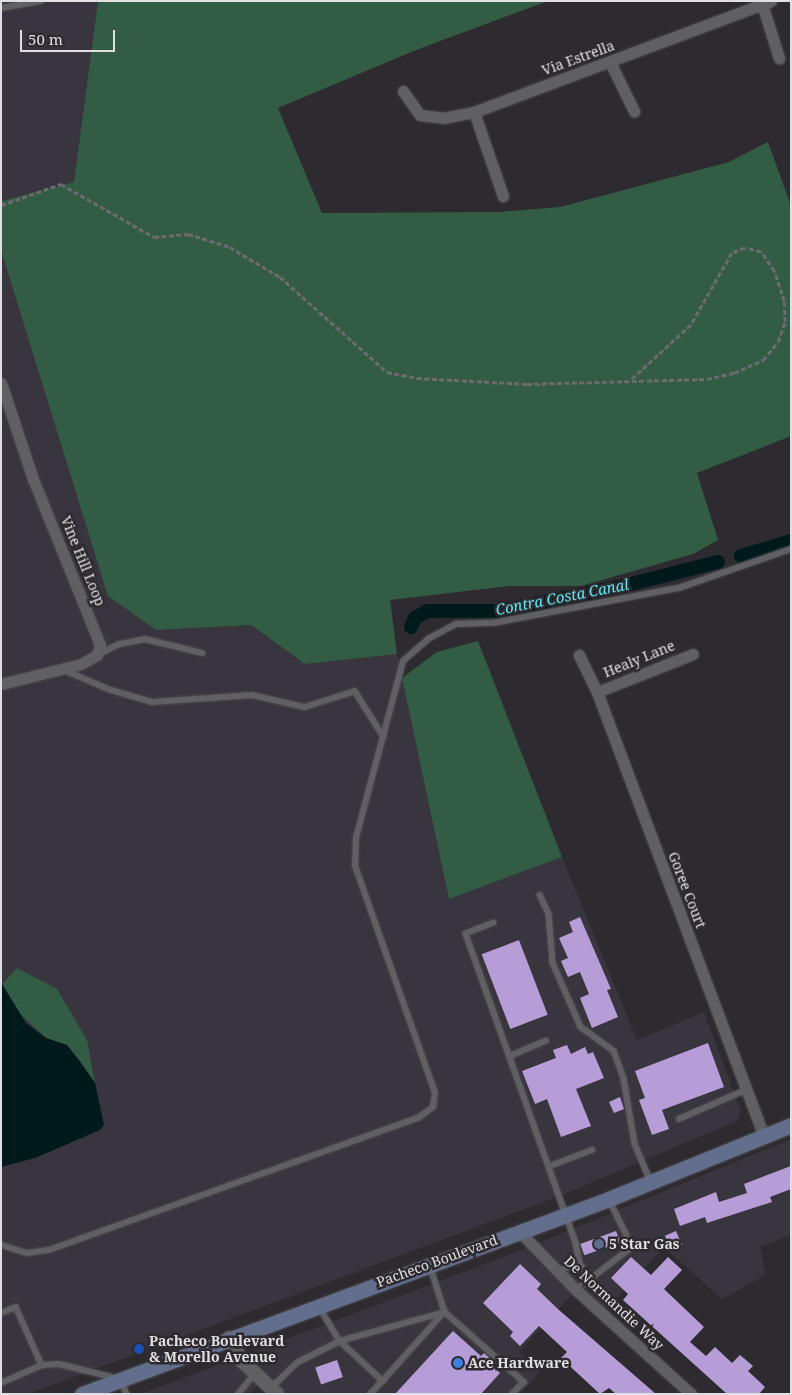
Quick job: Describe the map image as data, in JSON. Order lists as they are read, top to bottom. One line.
{"streets":{"main road":["Pacheco Boulevard"],"street":["Via Estrella","Vine Hill Loop","Healy Lane","Goree Court","De Normandie Way"]},"crossings":[["Healy Lane","Goree Court"],["Goree Court","Pacheco Boulevard"],["Pacheco Boulevard","De Normandie Way"]],"water":["Contra Costa Canal"],"places":["5 Star Gas","Pacheco Boulevard & Morello Avenue","Ace Hardware"],"scale_bar":"50 m"}
